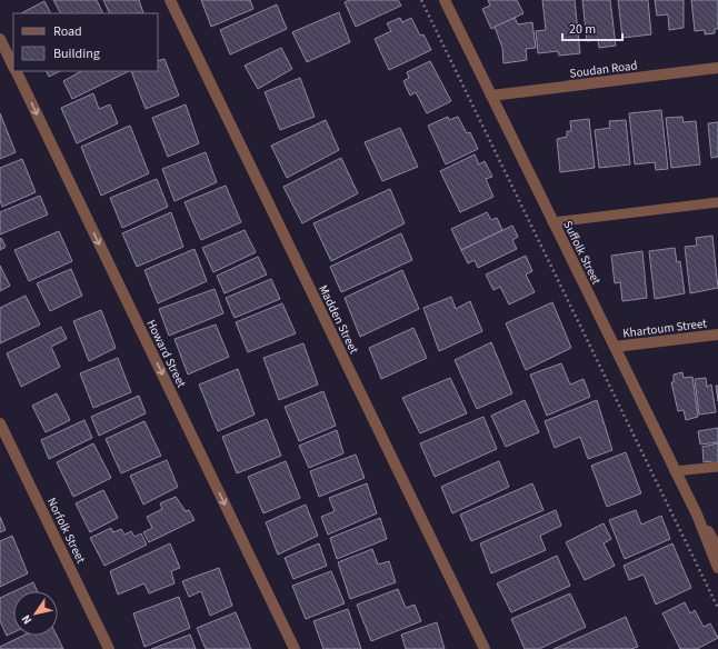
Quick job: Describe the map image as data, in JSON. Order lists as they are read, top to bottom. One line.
{"streets":{"street":["Soudan Road","Suffolk Street","Madden Street","Khartoum Street","Howard Street","Norfolk Street"]},"crossings":[["Soudan Road","Suffolk Street"],["Suffolk Street","Khartoum Street"]],"one_way":["Howard Street"],"legend":["Road","Building"],"scale_bar":"20 m","north":"bottom left"}
